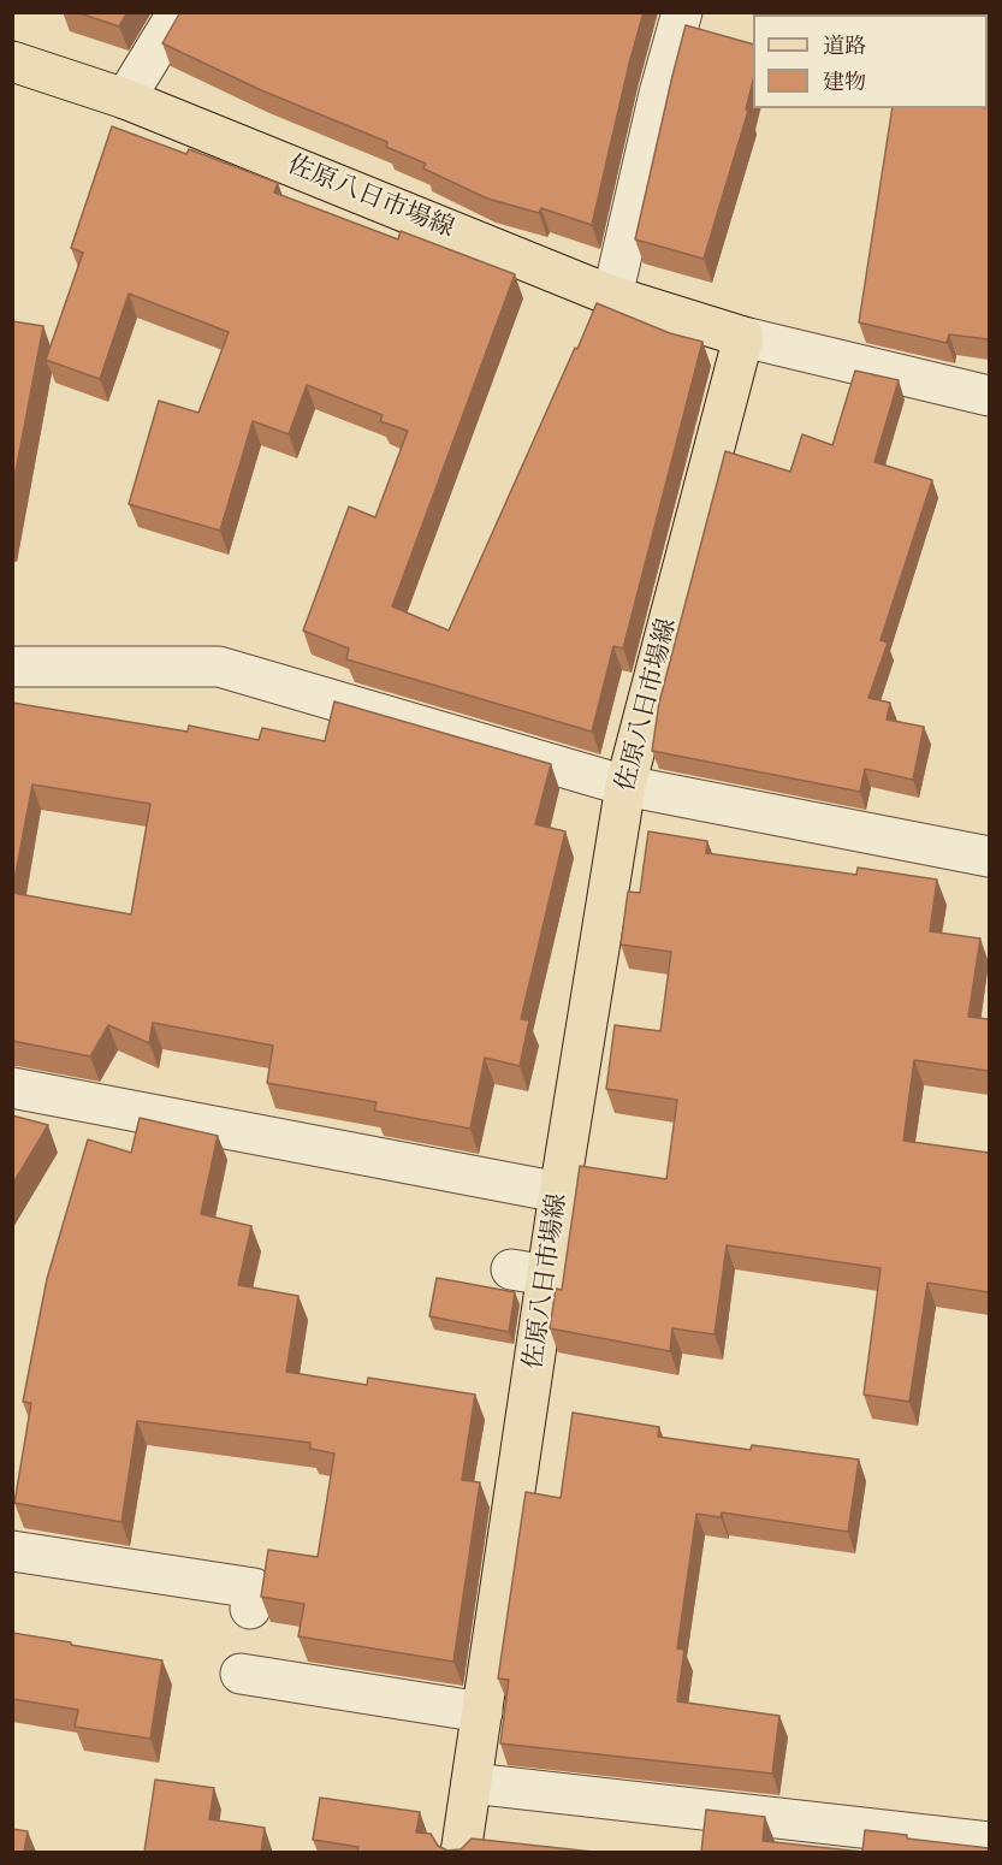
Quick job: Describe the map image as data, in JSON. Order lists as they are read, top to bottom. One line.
{"streets":{"main road":["佐原八日市場線"]},"legend":["道路","建物"]}
